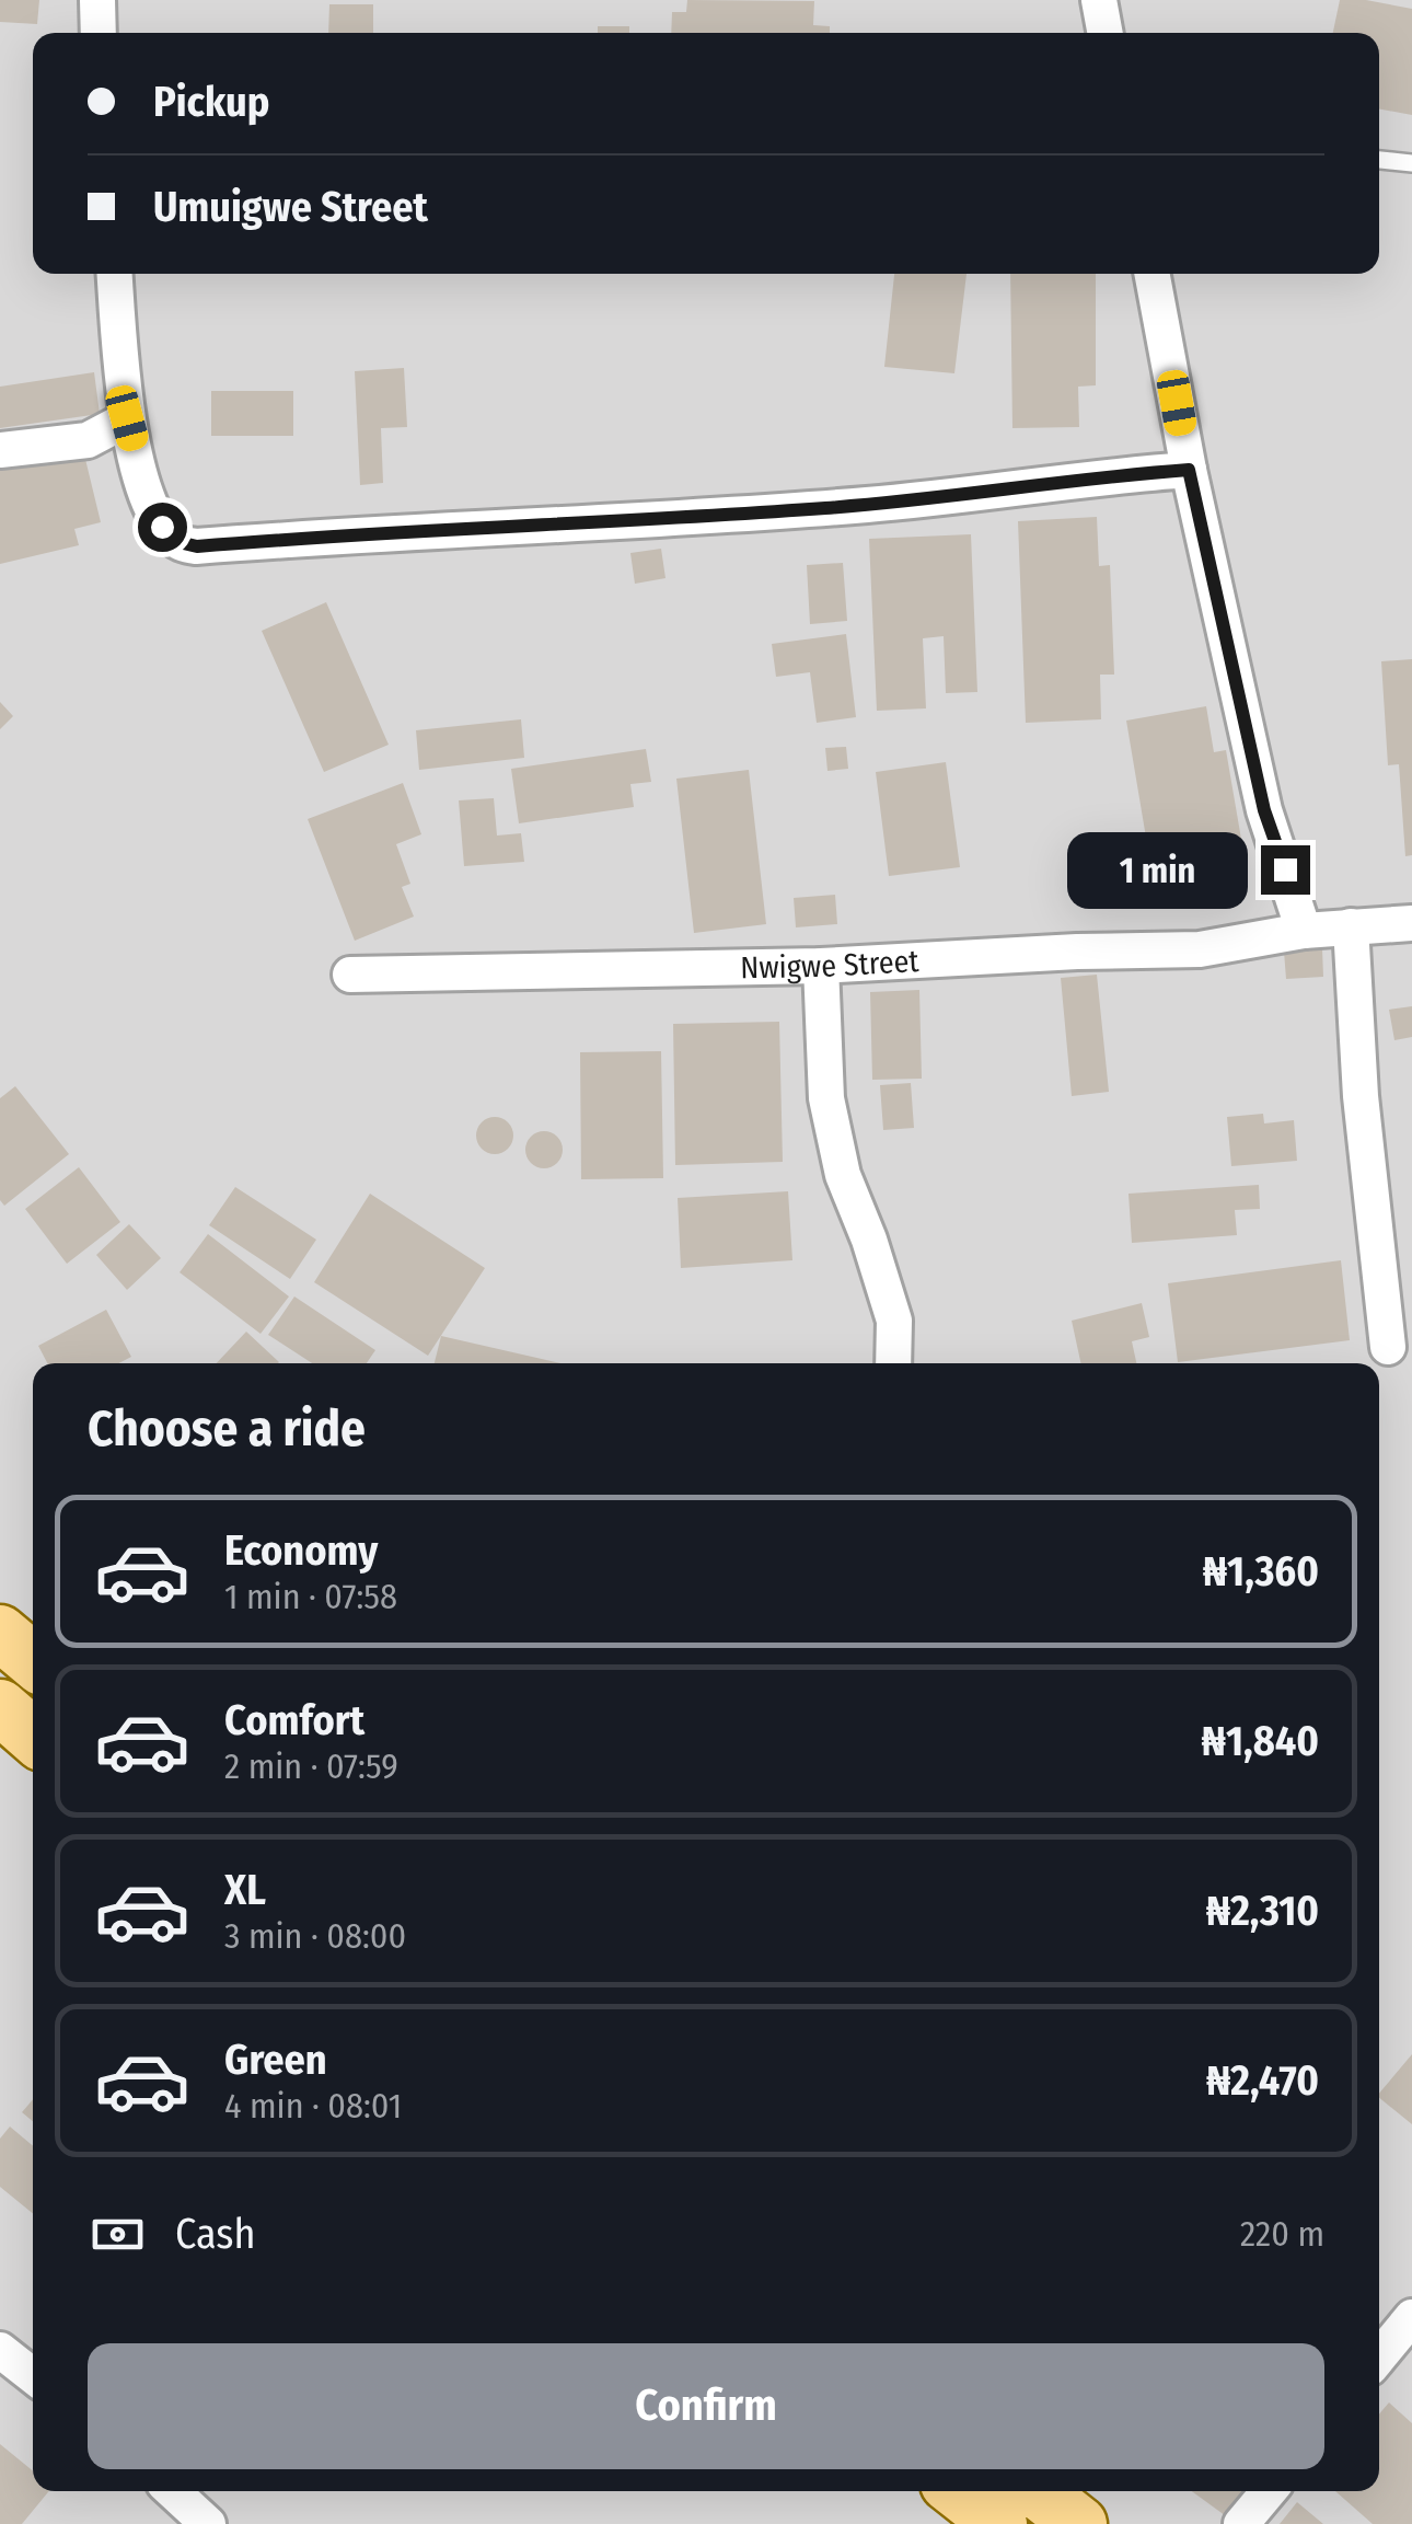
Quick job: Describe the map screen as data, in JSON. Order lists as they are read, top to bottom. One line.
{"streets":{"street":["Nwigwe Street"]},"page":{"banner":["Pickup","Umuigwe Street"],"bubble":"1 min","heading":"Choose a ride","list":[{"name":"Economy","note":"1 min · 07:58","value":"₦1,360"},{"name":"Comfort","note":"2 min · 07:59","value":"₦1,840"},{"name":"XL","note":"3 min · 08:00","value":"₦2,310"},{"name":"Green","note":"4 min · 08:01","value":"₦2,470"}],"pay":["Cash","220 m"],"buttons":"Confirm"}}
